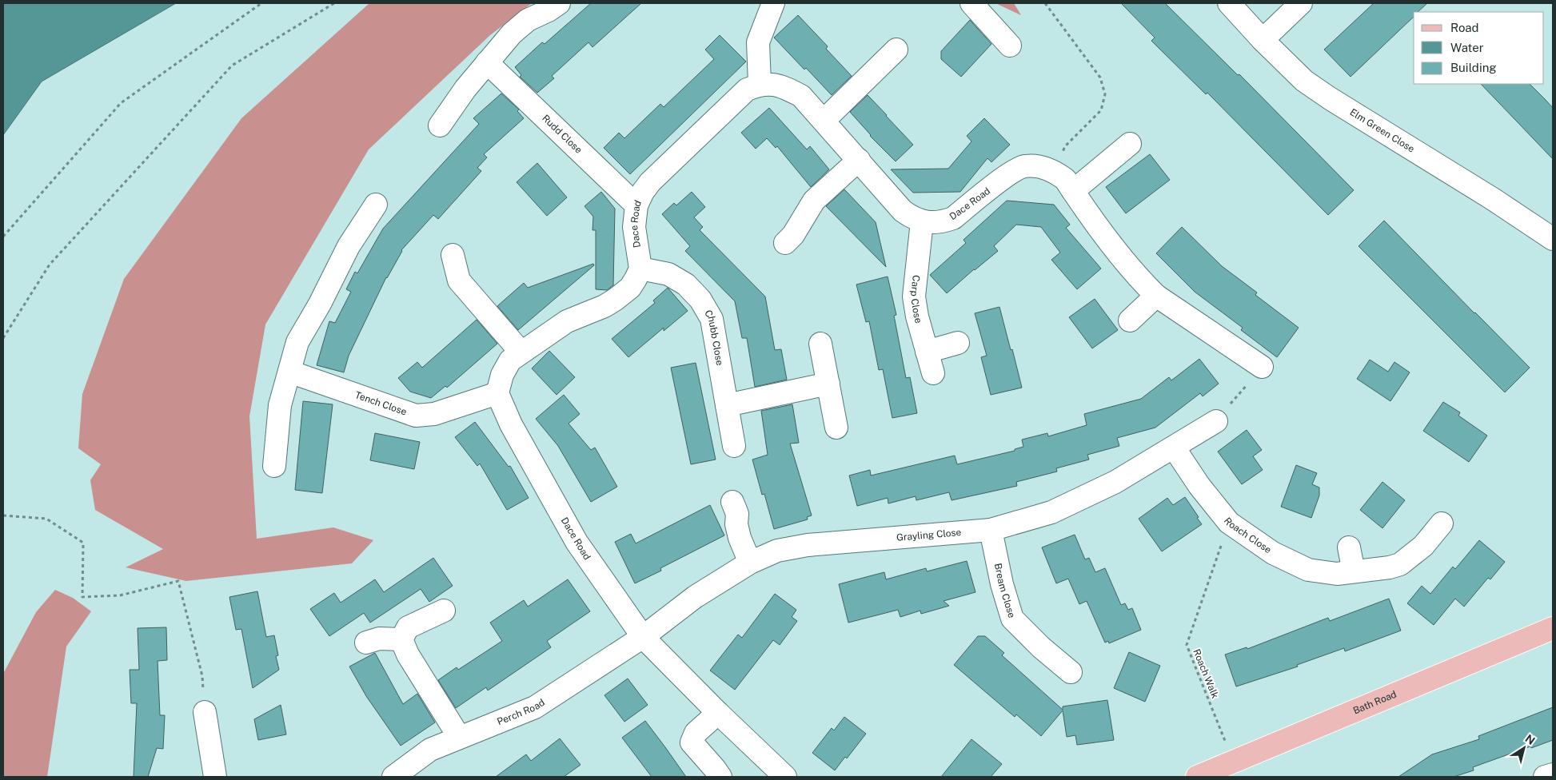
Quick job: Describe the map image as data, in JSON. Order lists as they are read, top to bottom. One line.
{"streets":{"main road":["Bath Road"],"street":["Elm Green Close","Rudd Close","Dace Road","Carp Close","Chubb Close","Tench Close","Roach Close","Grayling Close","Bream Close","Perch Road"],"path":["Roach Walk"]},"crossings":[["Rudd Close","Dace Road"],["Dace Road","Carp Close"],["Dace Road","Chubb Close"],["Dace Road","Tench Close"],["Dace Road","Grayling Close"],["Dace Road","Perch Road"],["Roach Close","Grayling Close"],["Roach Close","Roach Walk"],["Grayling Close","Bream Close"],["Grayling Close","Perch Road"],["Roach Walk","Bath Road"]],"legend":["Road","Water","Building"],"north":"top right"}
